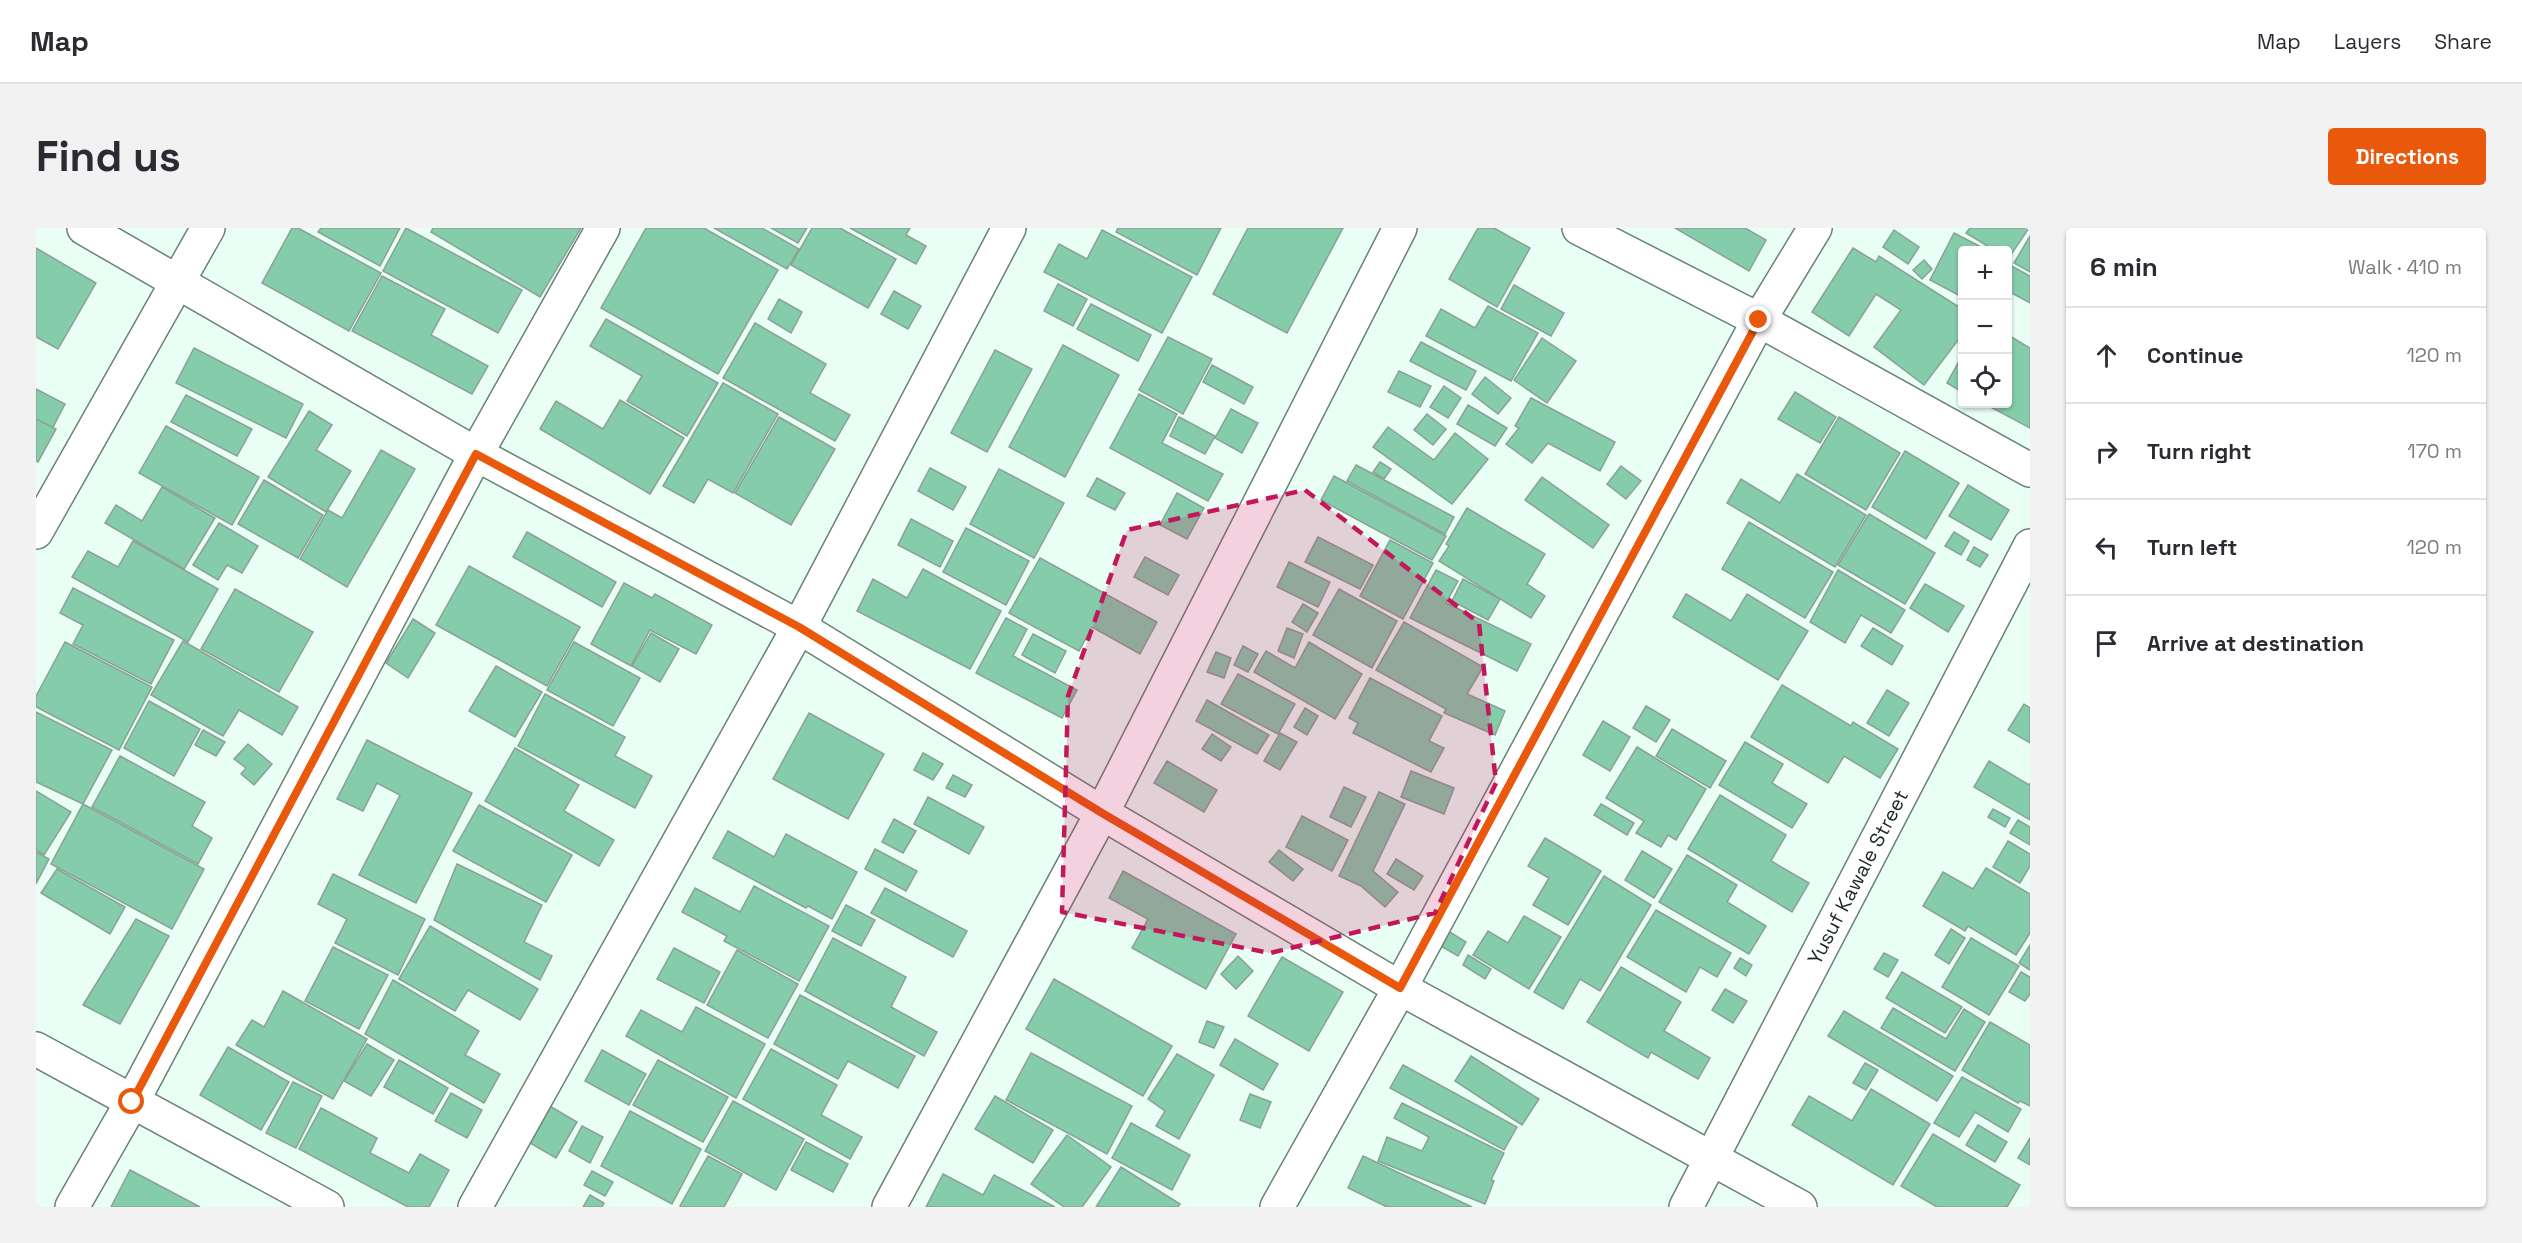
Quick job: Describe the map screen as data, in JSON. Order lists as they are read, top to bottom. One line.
{"streets":{"street":["Yusuf Kawale Street"]},"page":{"header":"Map","nav":["Map","Layers","Share"],"buttons":"Directions","title":"Find us","heading":["6 min","Walk · 410 m"],"map_buttons":["+","−"],"list":[["Continue","120 m"],["Turn right","170 m"],["Turn left","120 m"],"Arrive at destination"]}}
